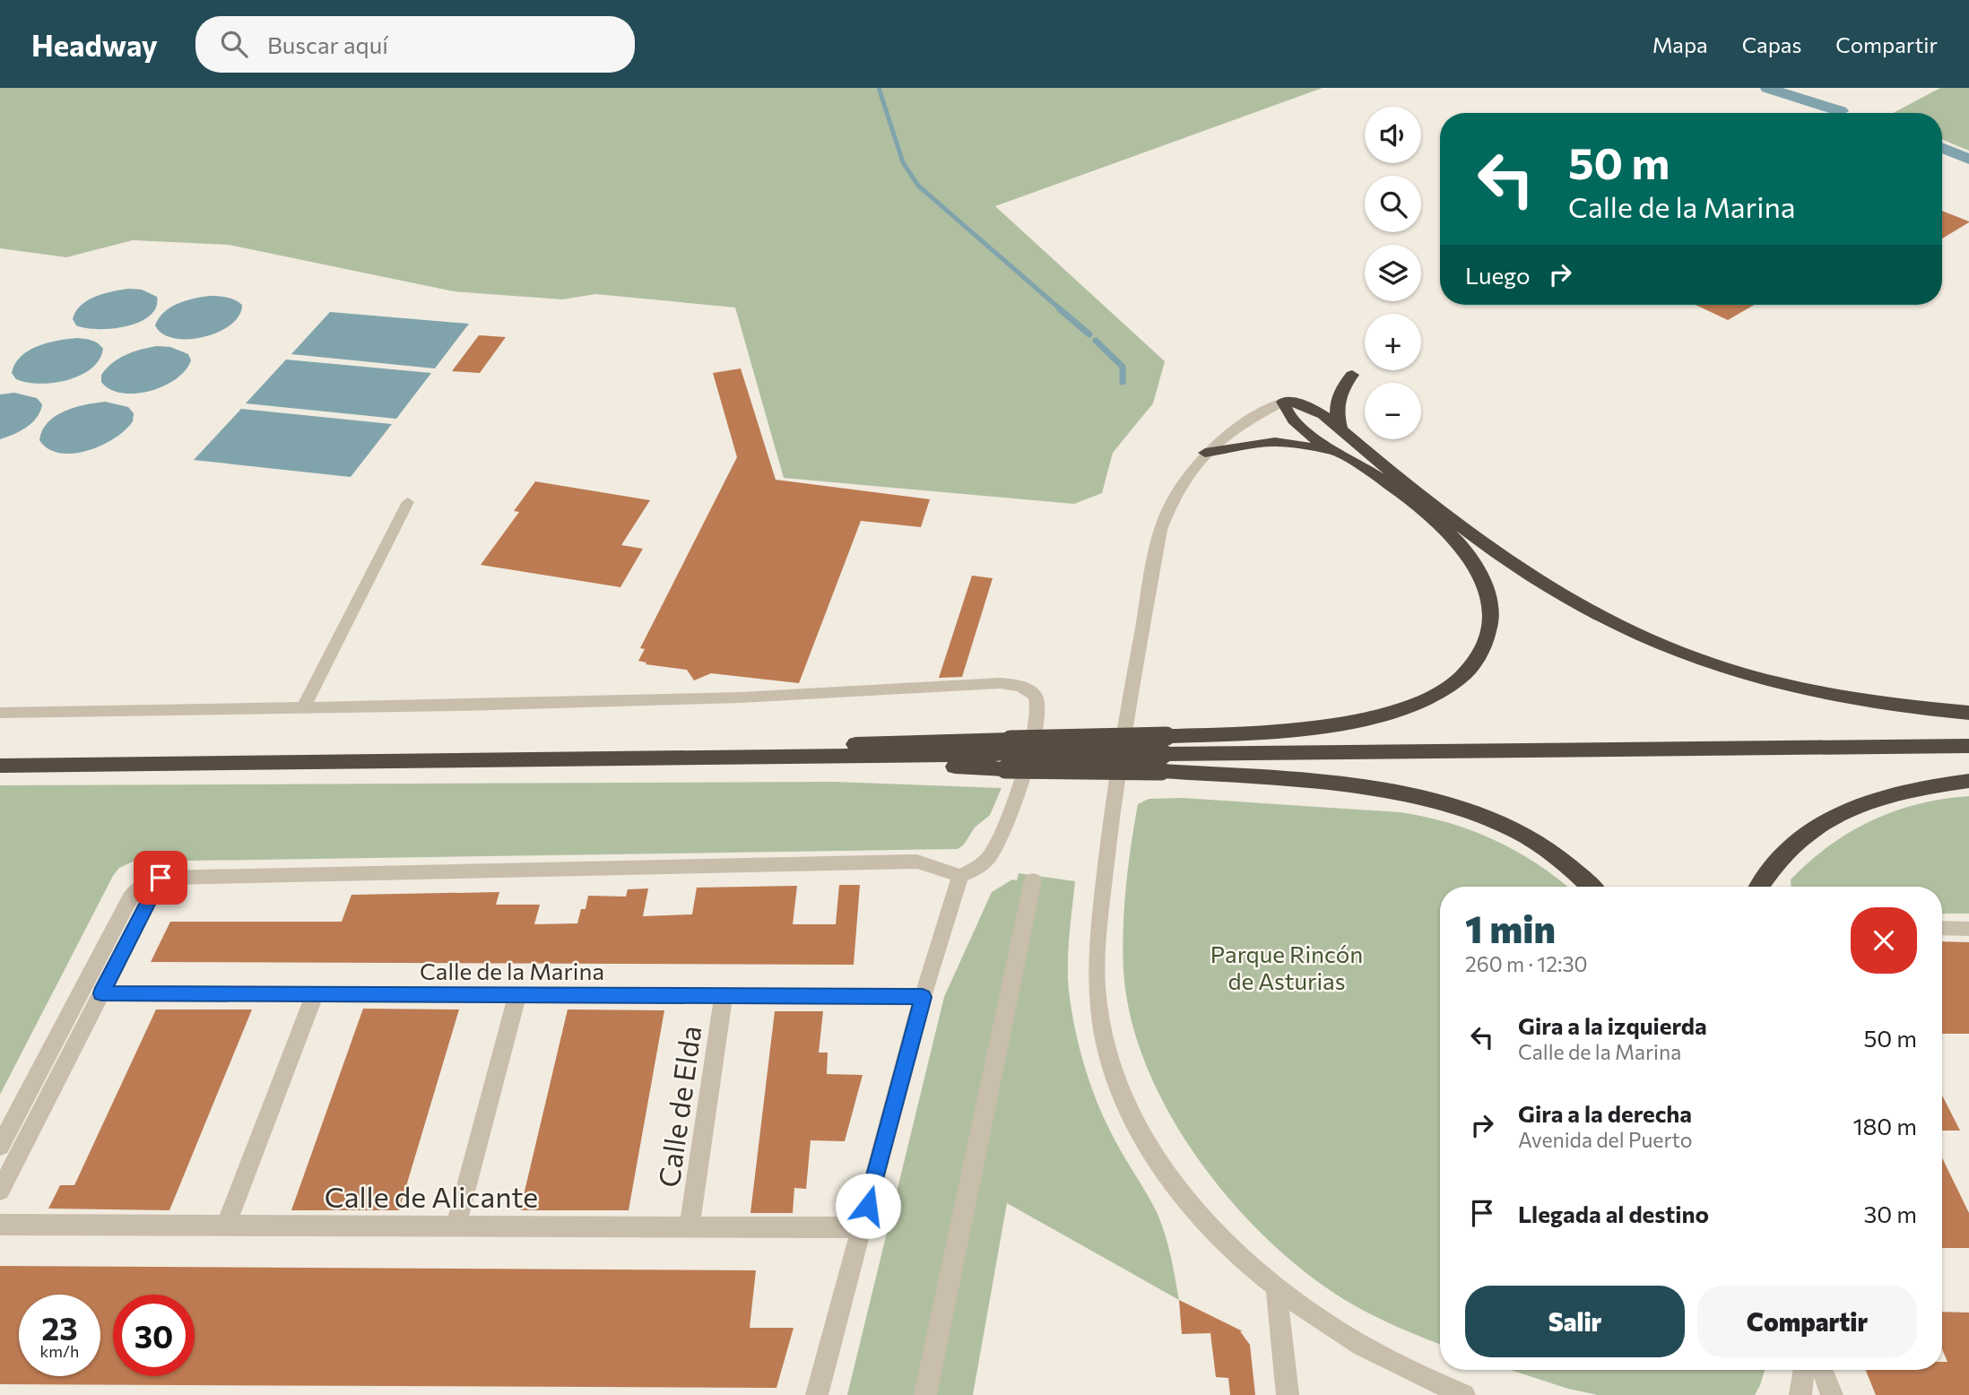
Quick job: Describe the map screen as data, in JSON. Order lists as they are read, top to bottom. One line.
{"streets":{"street":["Calle de la Marina","Calle de Elda","Calle de Alicante"]},"crossings":[["Calle de la Marina","Calle de Elda"],["Calle de Elda","Calle de Alicante"]],"parks":["Parque Rincón de Asturias"],"page":{"header":"Headway","search":"Buscar aquí","nav":["Mapa","Capas","Compartir"],"map_buttons":["+","−"],"turn":["50 m","Calle de la Marina"],"then":"Luego","heading":["1 min","260 m · 12:30"],"list":[{"name":"Gira a la izquierda","note":"Calle de la Marina","value":"50 m"},{"name":"Gira a la derecha","note":"Avenida del Puerto","value":"180 m"},{"name":"Llegada al destino","value":"30 m"}],"buttons":["Salir","Compartir"],"speed":"23 km/h","limit":"30"}}
